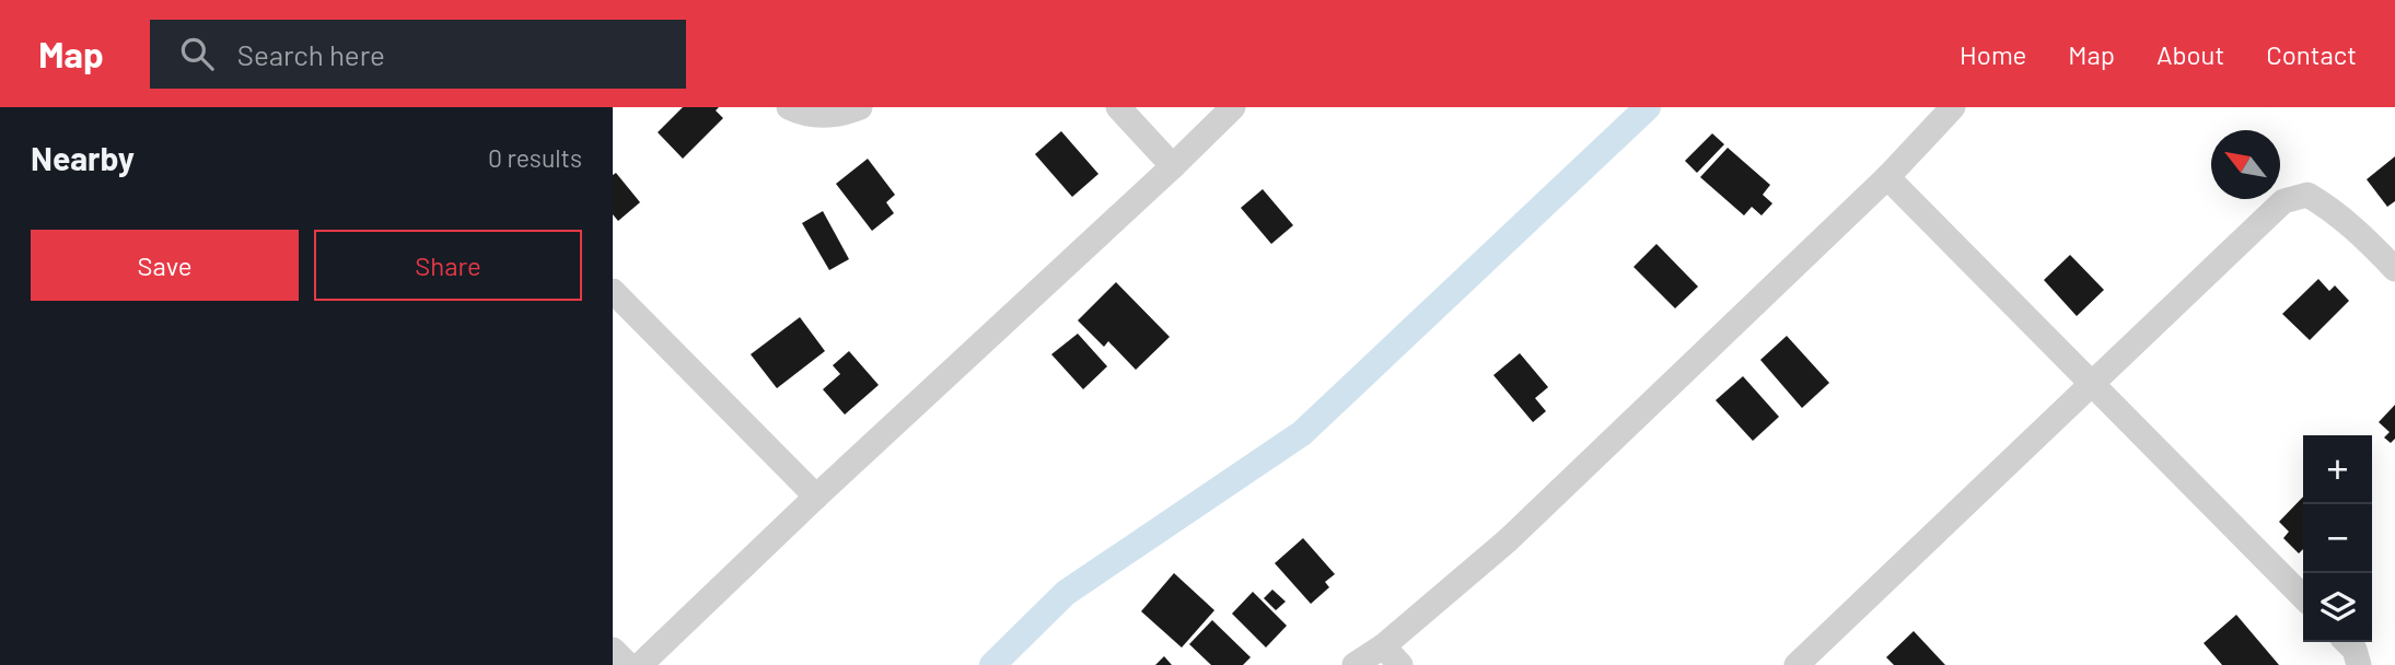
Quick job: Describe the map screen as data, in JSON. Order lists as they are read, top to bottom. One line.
{"north":"top left","page":{"header":"Map","search":"Search here","nav":["Home","Map","About","Contact"],"heading":["Nearby","0 results"],"buttons":["Save","Share"],"map_buttons":["+","−"]}}
